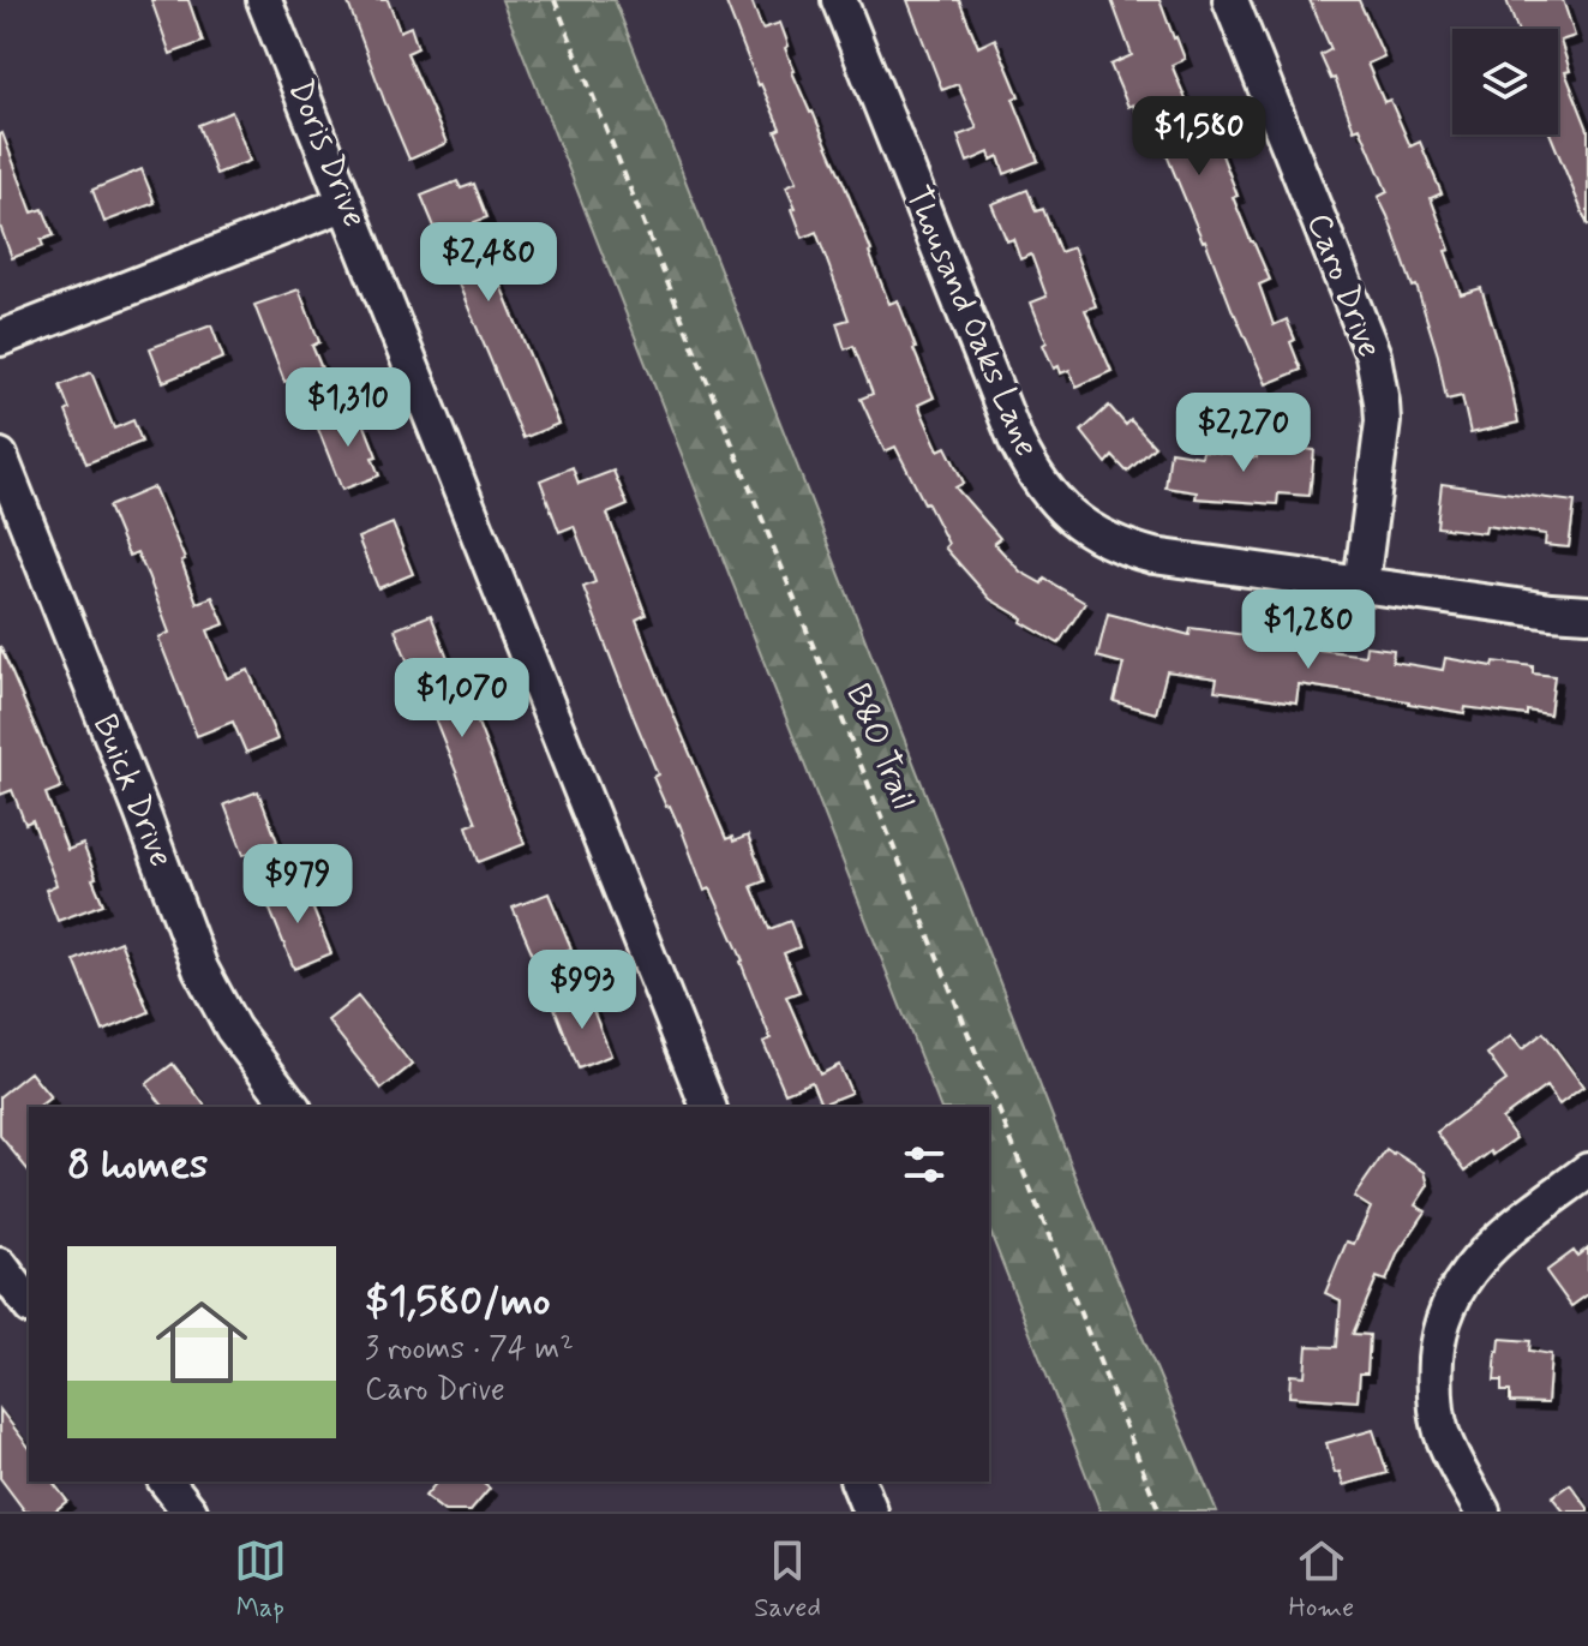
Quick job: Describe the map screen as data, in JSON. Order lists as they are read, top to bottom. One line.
{"streets":{"street":["Doris Drive","Caro Drive","Thousand Oaks Lane","Buick Drive"],"path":["B&O Trail"]},"crossings":[["Caro Drive","Thousand Oaks Lane"]],"page":{"price":["$1,580","$2,480","$1,310","$2,270","$1,280","$1,070","$979","$993"],"heading":"8 homes","list":[{"name":"$1,580/mo","note":"3 rooms · 74 m² · Caro Drive"}],"tabs":["Map","Saved","Home"]}}
